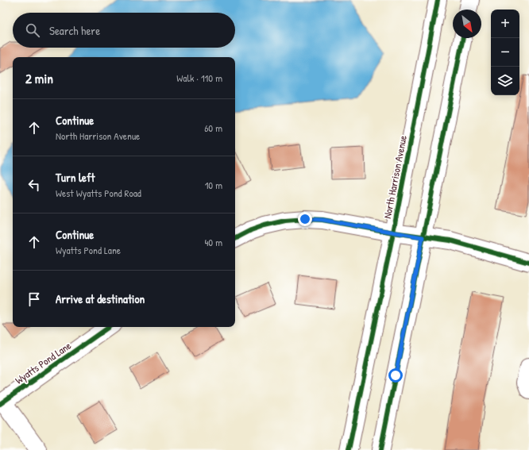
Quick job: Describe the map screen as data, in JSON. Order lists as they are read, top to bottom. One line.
{"streets":{"main road":["North Harrison Avenue","Wyatts Pond Lane"]},"north":"bottom right","page":{"map_buttons":["+","−"],"search":"Search here","heading":["2 min","Walk · 110 m"],"list":[["Continue","North Harrison Avenue","60 m"],["Turn left","West Wyatts Pond Road","10 m"],["Continue","Wyatts Pond Lane","40 m"],"Arrive at destination"]}}
